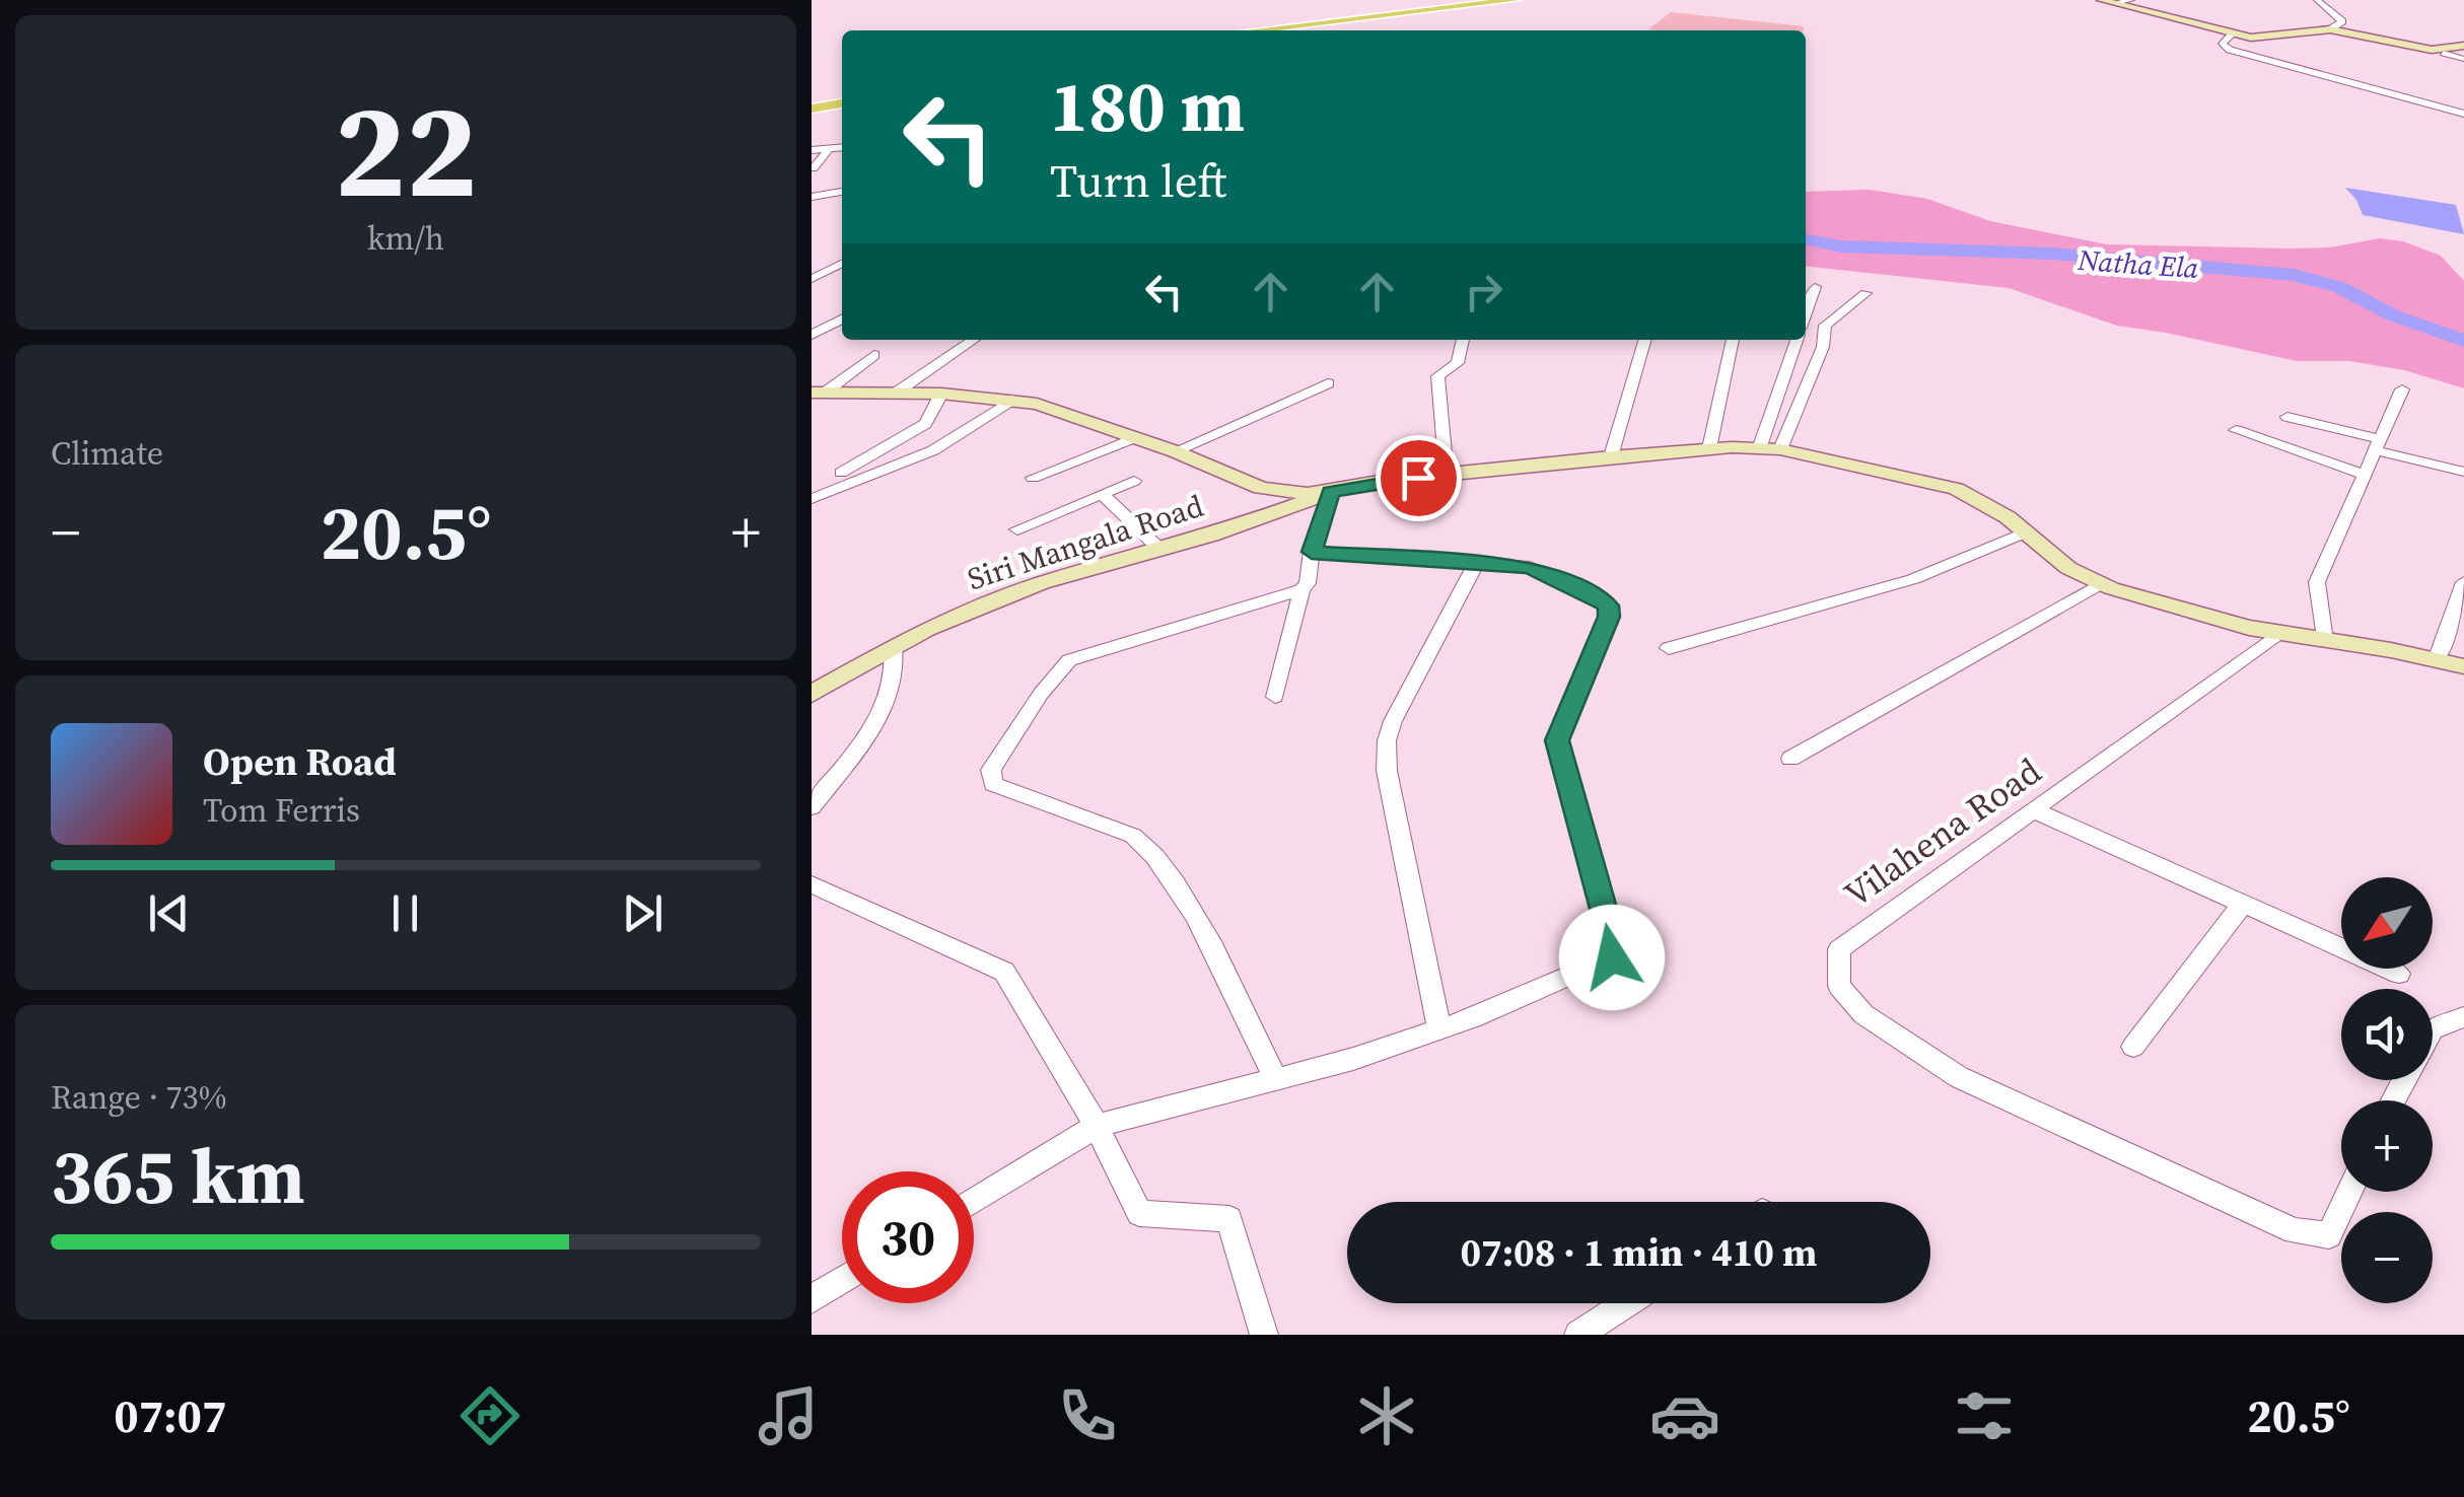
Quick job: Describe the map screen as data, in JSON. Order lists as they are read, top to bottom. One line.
{"streets":{"street":["Siri Mangala Road","Vilahena Road"]},"water":["Natha Ela"],"north":"bottom left","page":{"tile":[["22","km/h"],"Climate",["Range · 73%","365 km"]],"turn":["180 m","Turn left"],"heat":["−","20.5°","+"],"song":["Open Road","Tom Ferris"],"map_buttons":["+","−"],"limit":"30","trip":"07:08 · 1 min · 410 m","tabs":["07:07","20.5°"]}}
